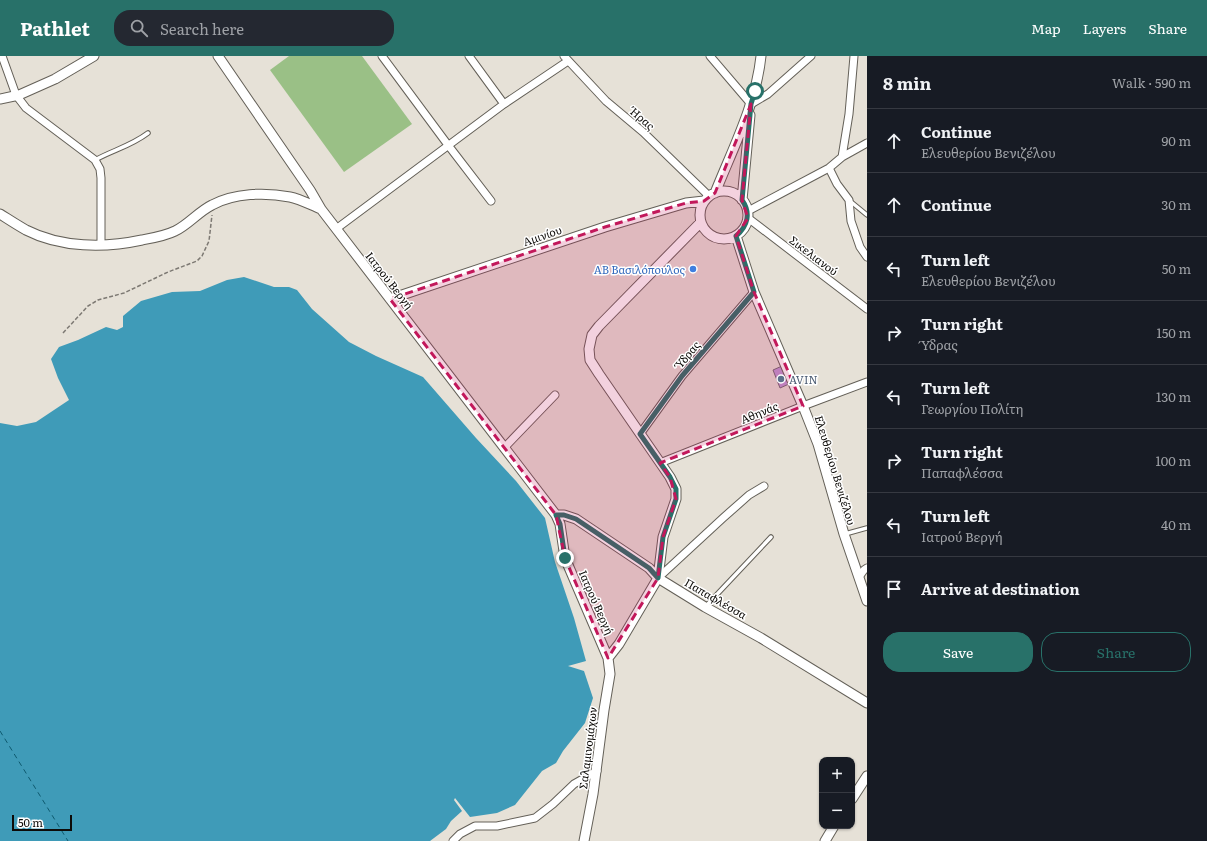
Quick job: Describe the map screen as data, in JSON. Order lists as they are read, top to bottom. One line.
{"streets":{"main road":["Αμινίου","Ιατρού Βεργή","Ελευθερίου Βενιζέλου","Παπαφλέσσα","Σαλαμινομάχων"],"street":["Ήρας","Σικελιανού","Ύδρας","Αθηνάς"]},"crossings":[["Ήρας","Αμινίου"],["Ήρας","Σικελιανού"],["Ήρας","Ελευθερίου Βενιζέλου"],["Αμινίου","Σικελιανού"],["Αμινίου","Ιατρού Βεργή"],["Αμινίου","Ελευθερίου Βενιζέλου"],["Σικελιανού","Ελευθερίου Βενιζέλου"],["Ιατρού Βεργή","Παπαφλέσσα"],["Ιατρού Βεργή","Σαλαμινομάχων"],["Ύδρας","Ελευθερίου Βενιζέλου"],["Αθηνάς","Ελευθερίου Βενιζέλου"]],"places":["ΑΒ Βασιλόπουλος","AVIN"],"scale_bar":"50 m","page":{"header":"Pathlet","search":"Search here","nav":["Map","Layers","Share"],"heading":["8 min","Walk · 590 m"],"list":[["Continue","Ελευθερίου Βενιζέλου","90 m"],["Continue","30 m"],["Turn left","Ελευθερίου Βενιζέλου","50 m"],["Turn right","Ύδρας","150 m"],["Turn left","Γεωργίου Πολίτη","130 m"],["Turn right","Παπαφλέσσα","100 m"],["Turn left","Ιατρού Βεργή","40 m"],"Arrive at destination"],"buttons":["Save","Share"],"map_buttons":["+","−"],"scale":"50 m"}}
